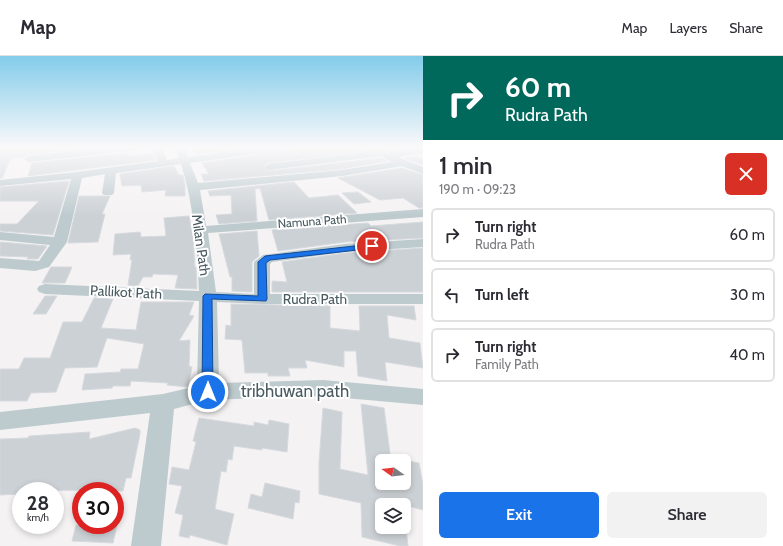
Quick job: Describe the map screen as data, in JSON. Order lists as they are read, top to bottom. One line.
{"streets":{"street":["Namuna Path","Milan Path","Pallikot Path","Rudra Path","tribhuwan path"]},"crossings":[["Namuna Path","Milan Path"],["Milan Path","Pallikot Path"],["Milan Path","Rudra Path"],["Milan Path","tribhuwan path"],["Pallikot Path","Rudra Path"]],"north":"left","page":{"header":"Map","nav":["Map","Layers","Share"],"turn":["60 m","Rudra Path"],"heading":["1 min","190 m · 09:23"],"list":[{"name":"Turn right","note":"Rudra Path","value":"60 m"},{"name":"Turn left","value":"30 m"},{"name":"Turn right","note":"Family Path","value":"40 m"}],"speed":"28 km/h","limit":"30","buttons":["Exit","Share"]}}
